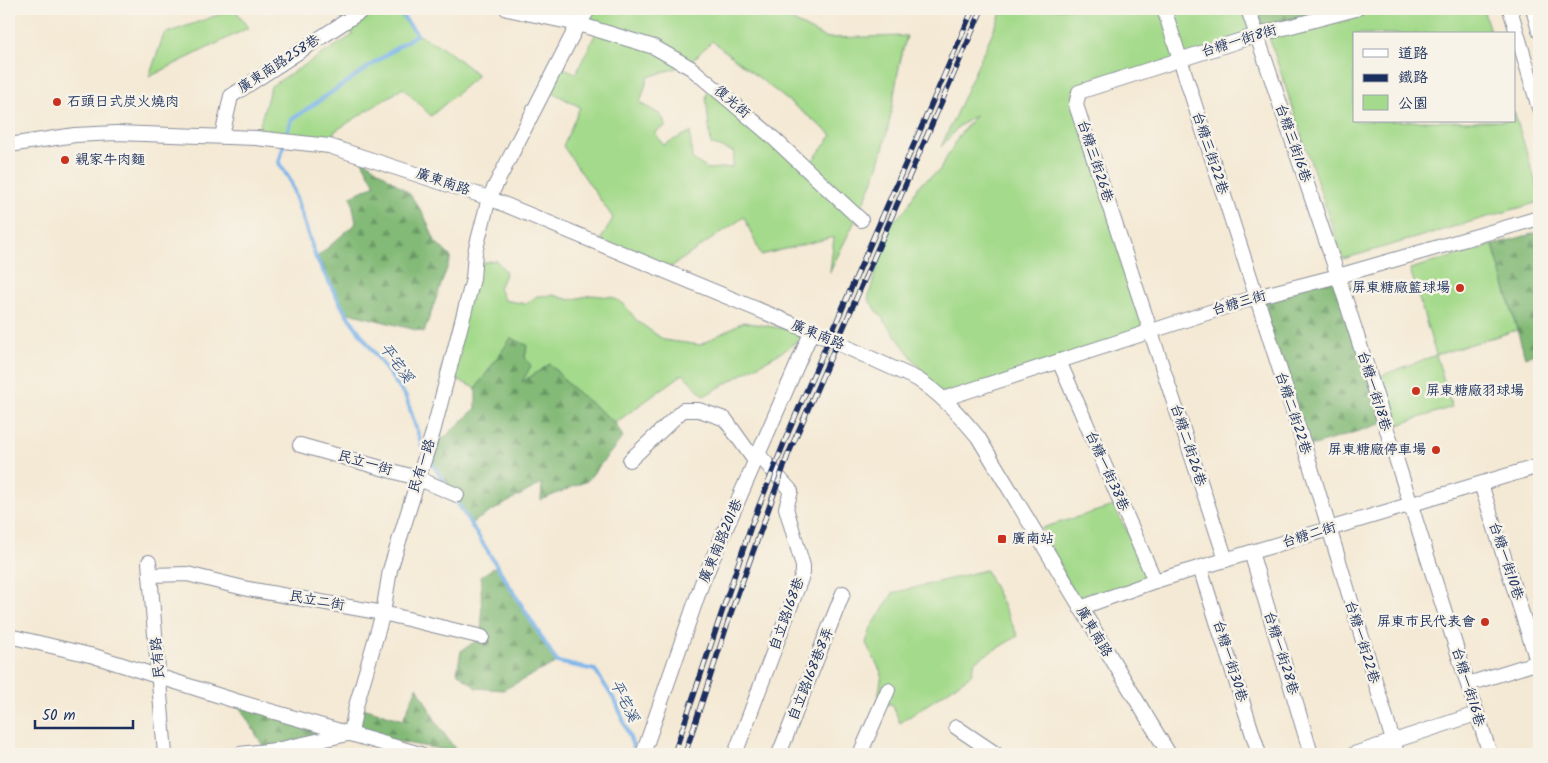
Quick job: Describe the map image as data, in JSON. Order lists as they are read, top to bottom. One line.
{"streets":{"street":["台糖一街8街","廣東南路258巷","復光街","台糖三街16巷","台糖三街22巷","台糖三街26巷","廣東南路","台糖三街","台糖一街18巷","台糖二街22巷","台糖二街26巷","民立一街","民有一路","台糖一街38巷","台糖二街","廣東南路201巷","台糖一街10巷","民立二街","自立路168巷","台糖一街22巷","台糖一街28巷","民有路","台糖一街30巷","自立路168巷8弄","台糖一街16巷"]},"crossings":[["台糖一街8街","台糖三街16巷"],["台糖一街8街","台糖三街22巷"],["台糖一街8街","台糖三街26巷"],["廣東南路258巷","廣東南路"],["台糖三街16巷","台糖三街"],["台糖三街16巷","台糖一街18巷"],["台糖三街22巷","台糖三街26巷"],["台糖三街22巷","台糖三街"],["台糖三街22巷","台糖二街22巷"],["台糖三街26巷","台糖三街"],["台糖三街26巷","台糖二街26巷"],["廣東南路","台糖三街"],["廣東南路","民有一路"],["廣東南路","台糖二街"],["廣東南路","廣東南路201巷"],["台糖三街","台糖一街18巷"],["台糖三街","台糖二街22巷"],["台糖三街","台糖二街26巷"],["台糖三街","台糖一街38巷"],["台糖一街18巷","台糖二街"],["台糖一街18巷","台糖一街16巷"],["台糖二街22巷","台糖二街"],["台糖二街22巷","台糖一街22巷"],["台糖二街26巷","台糖二街"],["民立一街","民有一路"],["民有一路","民立二街"],["台糖一街38巷","台糖二街"],["台糖二街","台糖一街10巷"],["台糖二街","台糖一街22巷"],["台糖二街","台糖一街28巷"],["台糖二街","台糖一街30巷"],["台糖二街","台糖一街16巷"],["廣東南路201巷","自立路168巷"],["民立二街","民有路"]],"water":["平宅溪"],"places":{"other":["石頭日式炭火燒肉","親家牛肉麵","屏東糖廠籃球場","屏東糖廠羽球場","屏東糖廠停車場","屏東市民代表會"],"transit":["廣南站"]},"legend":["道路","鐵路","公園"],"scale_bar":"50 m"}
